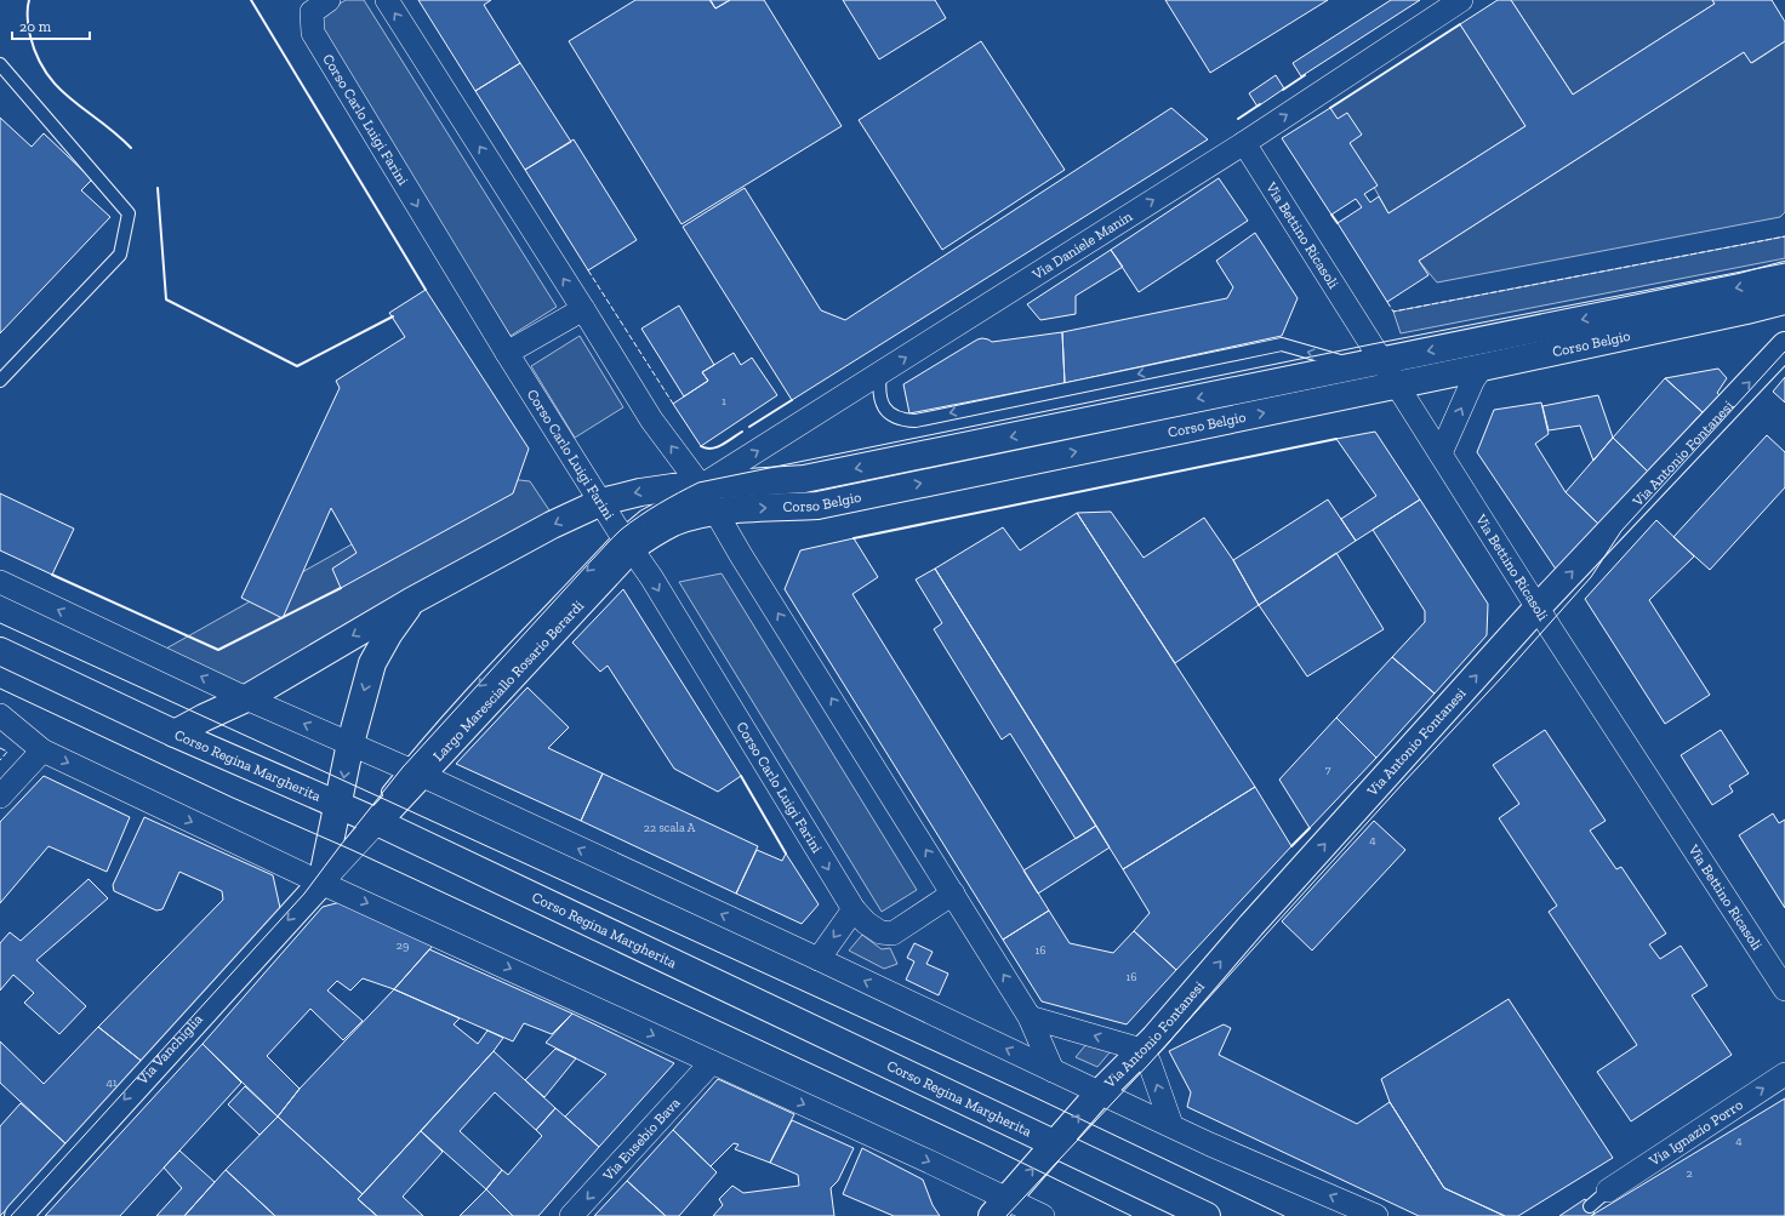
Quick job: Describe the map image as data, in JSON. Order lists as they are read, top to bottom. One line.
{"streets":{"main road":["Corso Belgio","Via Antonio Fontanesi","Largo Maresciallo Rosario Berardi","Corso Regina Margherita","Via Vanchiglia"],"street":["Corso Carlo Luigi Farini","Via Bettino Ricasoli","Via Daniele Manin","Via Ignazio Porro","Via Eusebio Bava"]},"crossings":[["Corso Carlo Luigi Farini","Corso Belgio"],["Corso Carlo Luigi Farini","Largo Maresciallo Rosario Berardi"],["Via Bettino Ricasoli","Via Daniele Manin"],["Via Bettino Ricasoli","Corso Belgio"],["Via Bettino Ricasoli","Via Antonio Fontanesi"],["Via Daniele Manin","Corso Belgio"],["Via Daniele Manin","Largo Maresciallo Rosario Berardi"],["Corso Belgio","Largo Maresciallo Rosario Berardi"],["Via Antonio Fontanesi","Corso Regina Margherita"],["Largo Maresciallo Rosario Berardi","Corso Regina Margherita"],["Largo Maresciallo Rosario Berardi","Via Vanchiglia"]],"one_way":["Via Daniele Manin","Via Antonio Fontanesi","Via Vanchiglia","Via Ignazio Porro","Via Eusebio Bava"],"house_numbers":["1","7","22 scala A","4","29","16","16","41","4","2"],"scale_bar":"20 m"}
